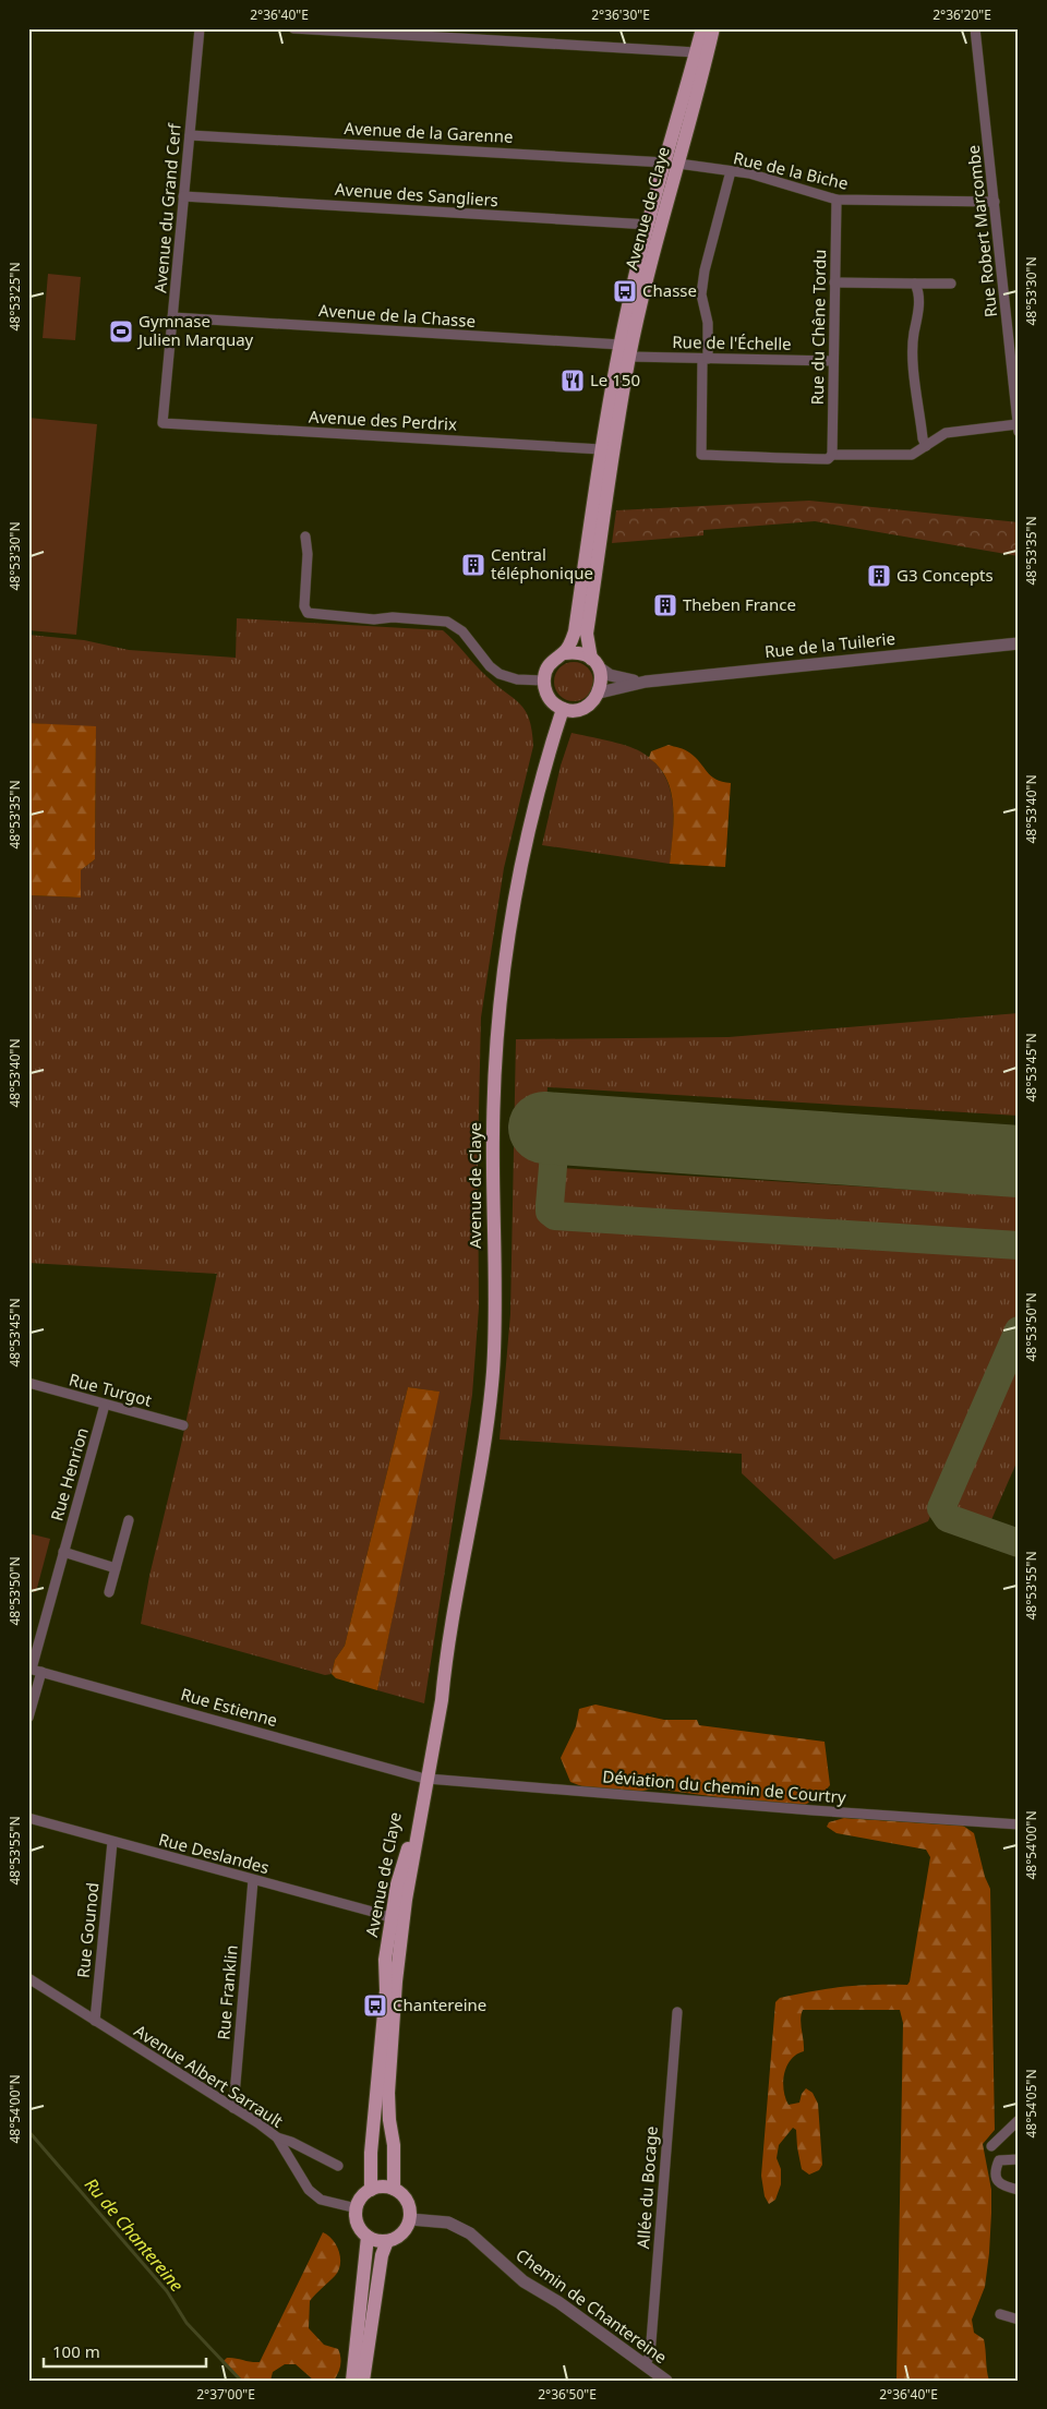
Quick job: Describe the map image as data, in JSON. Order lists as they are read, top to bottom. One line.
{"streets":{"main road":["Avenue de Claye"],"street":["Avenue de la Garenne","Rue de la Biche","Avenue des Sangliers","Avenue du Grand Cerf","Rue Robert Marcombe","Avenue de la Chasse","Rue du Chêne Tordu","Rue de l'Échelle","Avenue des Perdrix","Rue de la Tuilerie","Rue Turgot","Rue Henrion","Rue Estienne","Déviation du chemin de Courtry","Rue Deslandes","Rue Gounod","Rue Franklin","Avenue Albert Sarrault","Allée du Bocage","Chemin de Chantereine"]},"crossings":[["Avenue de la Garenne","Rue de la Biche"],["Avenue de la Garenne","Avenue du Grand Cerf"],["Avenue de la Garenne","Avenue de Claye"],["Rue de la Biche","Avenue de Claye"],["Rue de la Biche","Rue Robert Marcombe"],["Rue de la Biche","Rue du Chêne Tordu"],["Avenue des Sangliers","Avenue du Grand Cerf"],["Avenue des Sangliers","Avenue de Claye"],["Avenue du Grand Cerf","Avenue de la Chasse"],["Avenue du Grand Cerf","Avenue des Perdrix"],["Avenue de Claye","Avenue de la Chasse"],["Avenue de Claye","Rue de l'Échelle"],["Avenue de Claye","Avenue des Perdrix"],["Avenue de Claye","Rue de la Tuilerie"],["Avenue de Claye","Rue Estienne"],["Avenue de Claye","Déviation du chemin de Courtry"],["Avenue de Claye","Rue Deslandes"],["Avenue de Claye","Avenue Albert Sarrault"],["Avenue de Claye","Chemin de Chantereine"],["Rue du Chêne Tordu","Rue de l'Échelle"],["Rue Turgot","Rue Henrion"],["Rue Henrion","Rue Estienne"],["Rue Estienne","Déviation du chemin de Courtry"],["Rue Deslandes","Rue Gounod"],["Rue Deslandes","Rue Franklin"],["Rue Gounod","Avenue Albert Sarrault"],["Rue Franklin","Avenue Albert Sarrault"],["Avenue Albert Sarrault","Chemin de Chantereine"],["Allée du Bocage","Chemin de Chantereine"]],"water":["Ru de Chantereine"],"places":{"bus stop":["Chasse","Chantereine"],"sports":["Gymnase Julien Marquay"],"restaurant":["Le 150"],"building":["Central téléphonique","G3 Concepts","Theben France"]},"scale_bar":"100 m","coordinates":["2°36'40\"E","2°36'30\"E","2°36'20\"E","48°53'30\"N","48°53'25\"N","48°53'35\"N","48°53'40\"N","48°53'45\"N","48°53'50\"N","48°53'55\"N","48°54'00\"N","48°54'05\"N","2°37'00\"E","2°36'50\"E"]}
